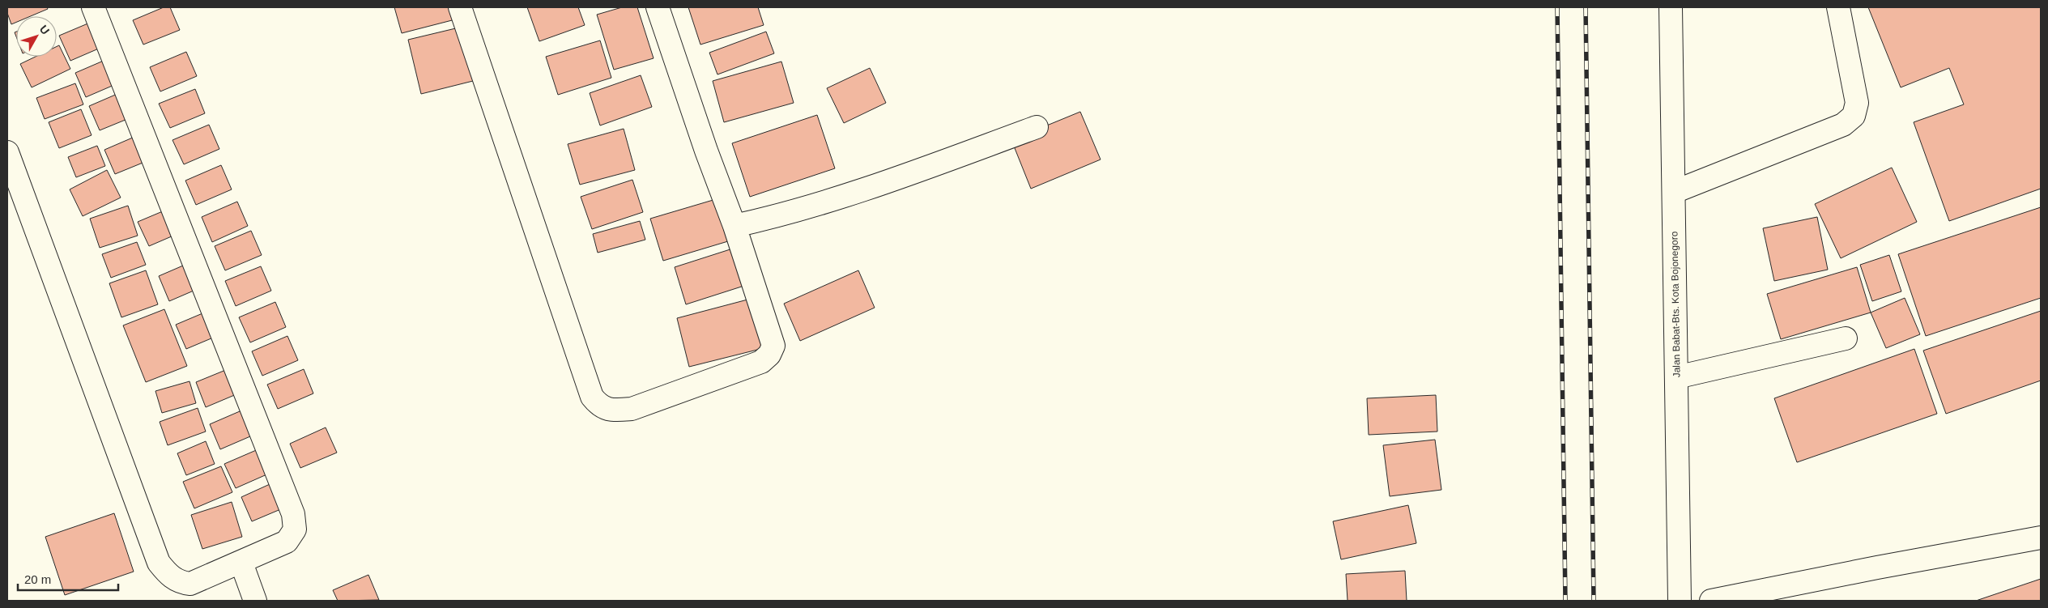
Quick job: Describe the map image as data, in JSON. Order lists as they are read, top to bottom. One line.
{"streets":{"main road":["Jalan Babat-Bts. Kota Bojonegoro"]},"scale_bar":"20 m","north":"top right"}
